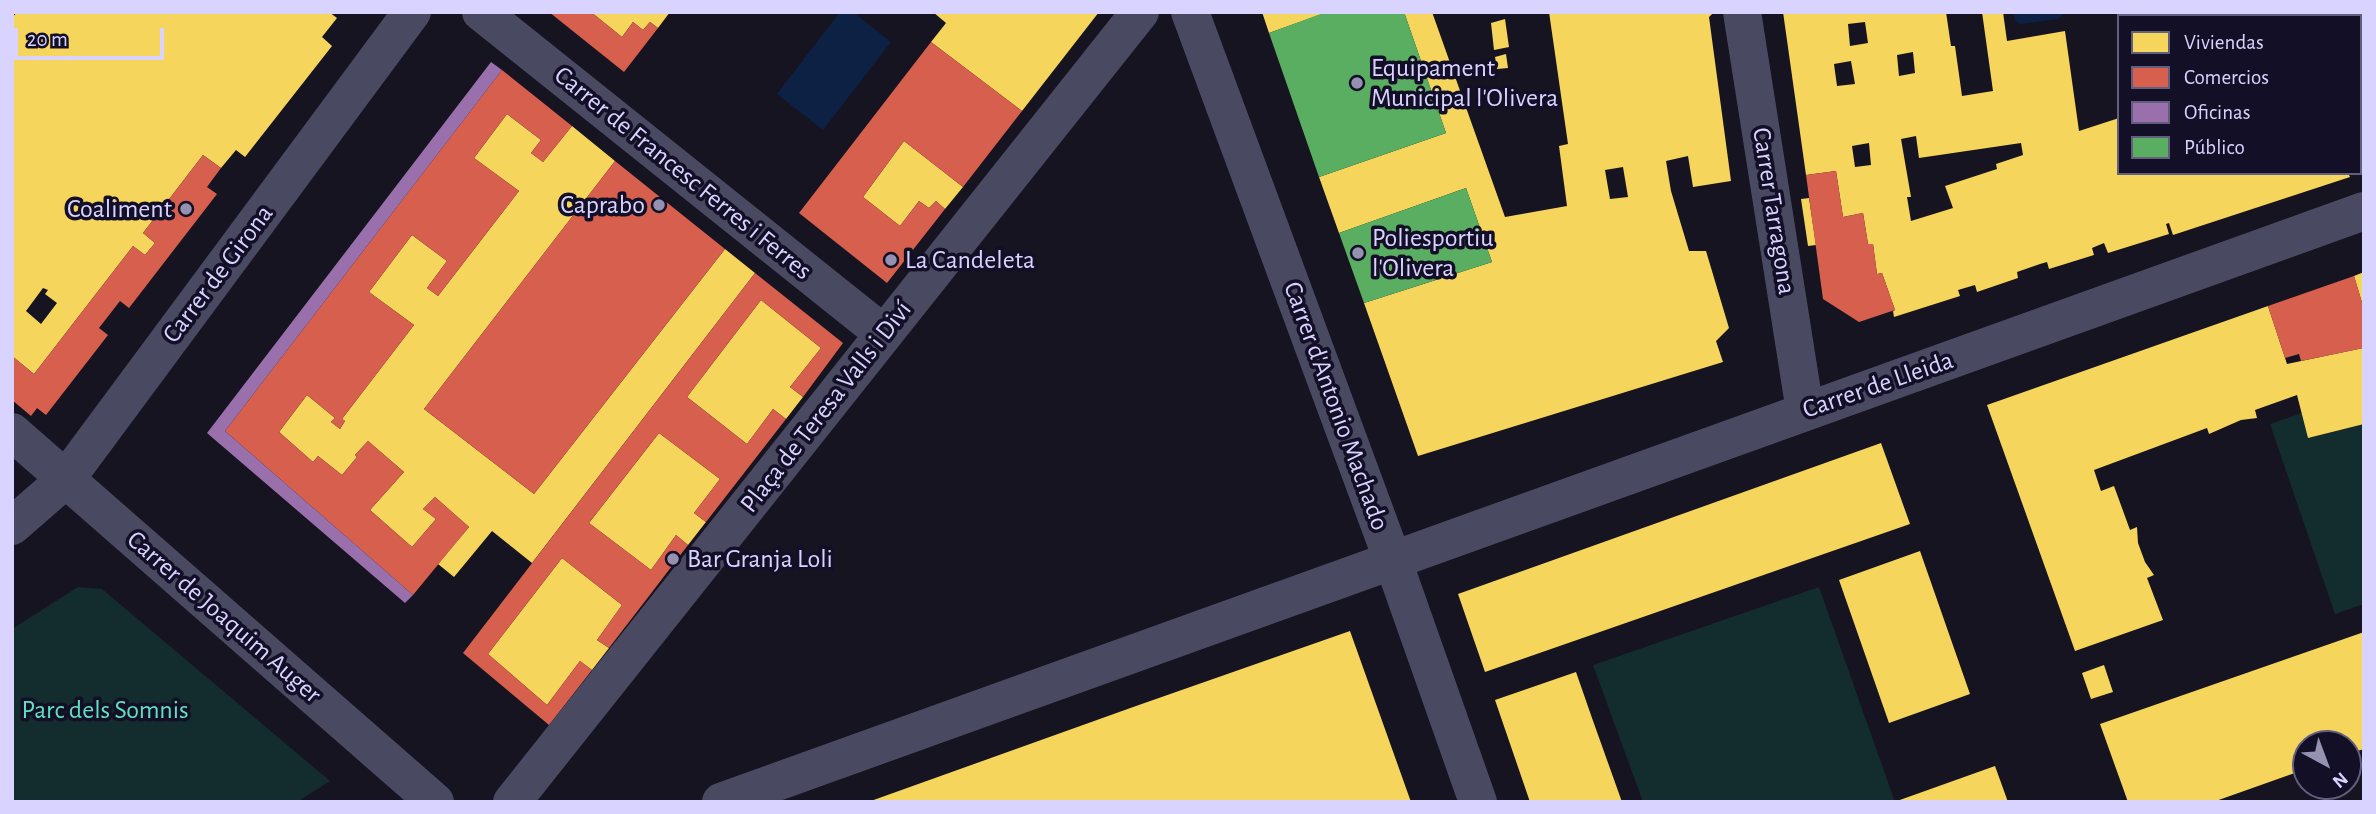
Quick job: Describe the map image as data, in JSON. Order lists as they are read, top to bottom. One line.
{"streets":{"street":["Carrer de Francesc Ferres i Ferres","Carrer Tarragona","Carrer de Girona","Carrer de Lleida","Carrer d'Antonio Machado","Plaça de Teresa Valls i Diví","Carrer de Joaquim Auger"]},"crossings":[["Carrer de Francesc Ferres i Ferres","Plaça de Teresa Valls i Diví"],["Carrer Tarragona","Carrer de Lleida"],["Carrer de Girona","Carrer de Joaquim Auger"],["Carrer de Lleida","Carrer d'Antonio Machado"]],"parks":["Parc dels Somnis"],"places":["Equipament Municipal l'Olivera","Caprabo","Coaliment","Poliesportiu l'Olivera","La Candeleta","Bar Granja Loli"],"legend":["Viviendas","Comercios","Oficinas","Público"],"scale_bar":"20 m","north":"bottom right"}
